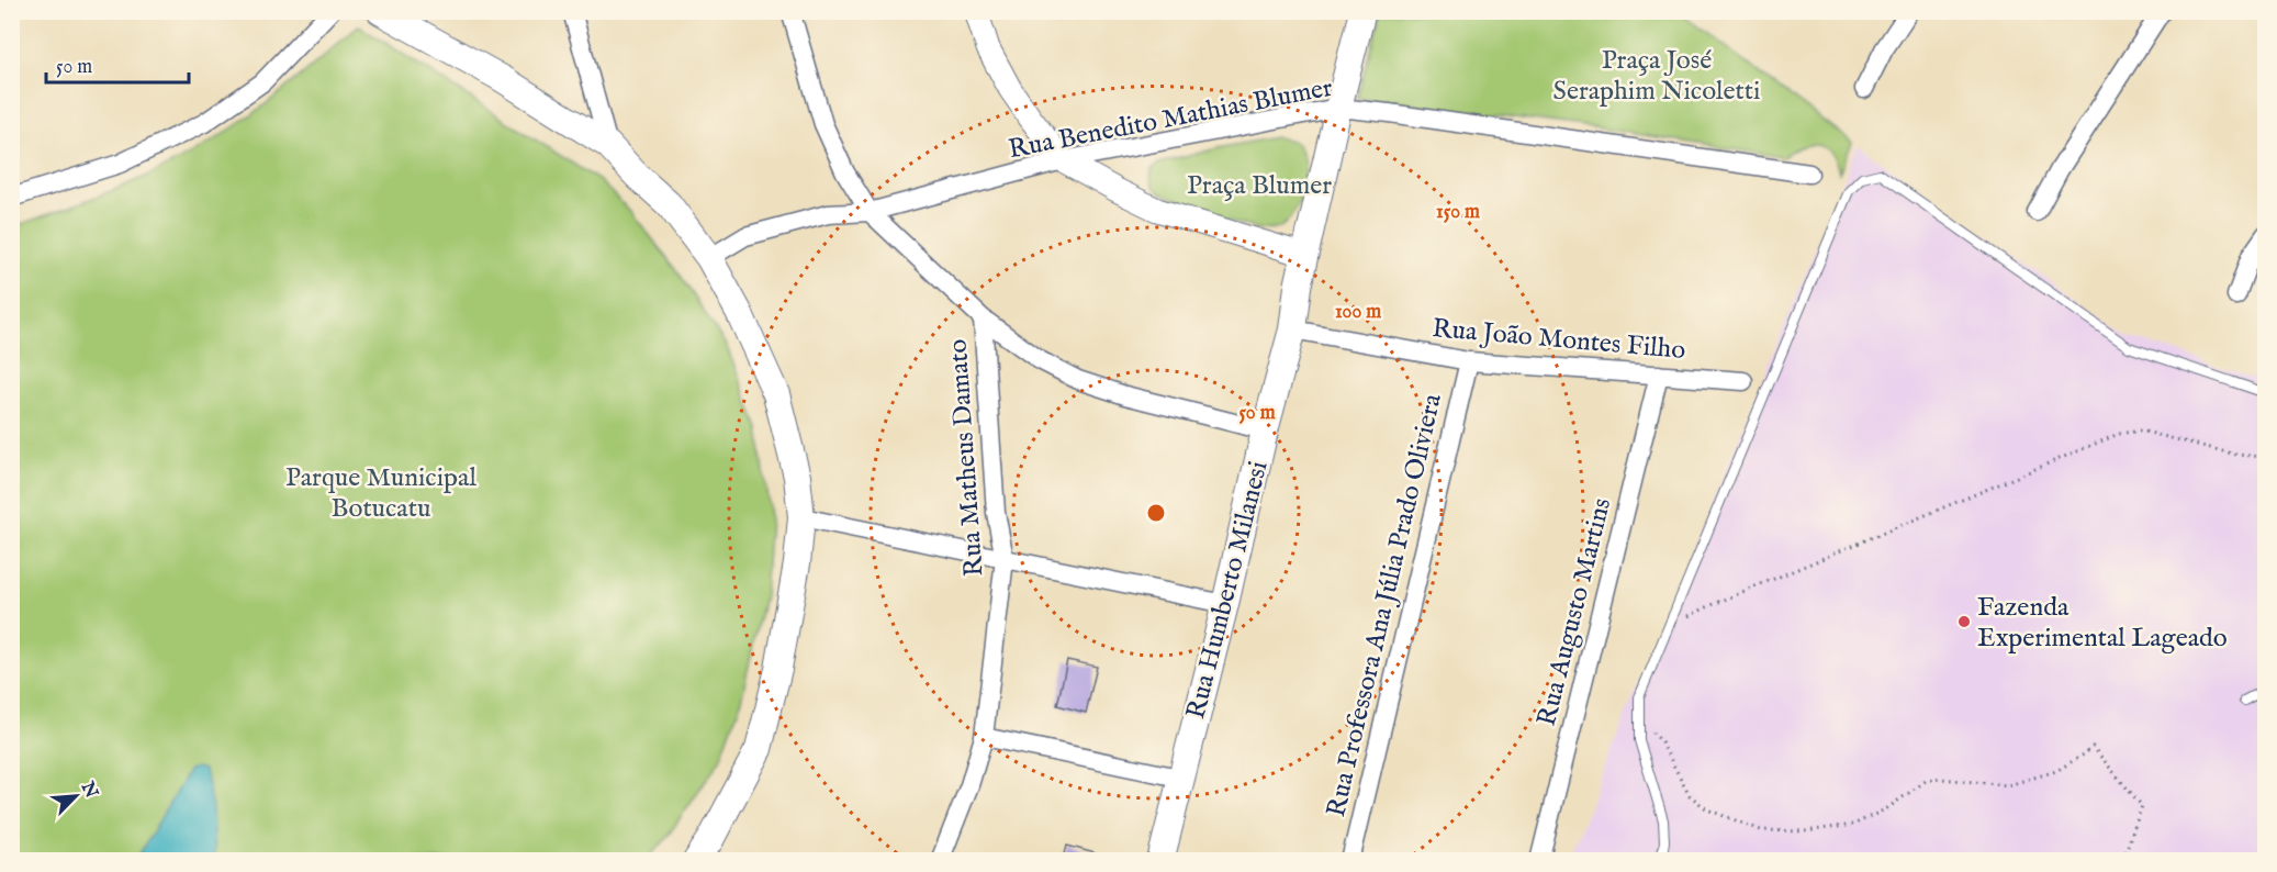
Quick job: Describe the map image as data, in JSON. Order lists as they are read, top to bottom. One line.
{"streets":{"main road":["Rua Humberto Milanesi"],"street":["Rua Benedito Mathias Blumer","Rua João Montes Filho","Rua Matheus Damato","Rua Professora Ana Júlia Prado Oliviera","Rua Augusto Martins"]},"crossings":[["Rua Benedito Mathias Blumer","Rua Humberto Milanesi"],["Rua João Montes Filho","Rua Humberto Milanesi"],["Rua João Montes Filho","Rua Professora Ana Júlia Prado Oliviera"],["Rua João Montes Filho","Rua Augusto Martins"]],"parks":["Praça José Seraphim Nicoletti","Praça Blumer","Parque Municipal Botucatu"],"places":["Fazenda Experimental Lageado"],"scale_bar":"50 m","north":"top right","rings":["150 m","100 m","50 m"]}
